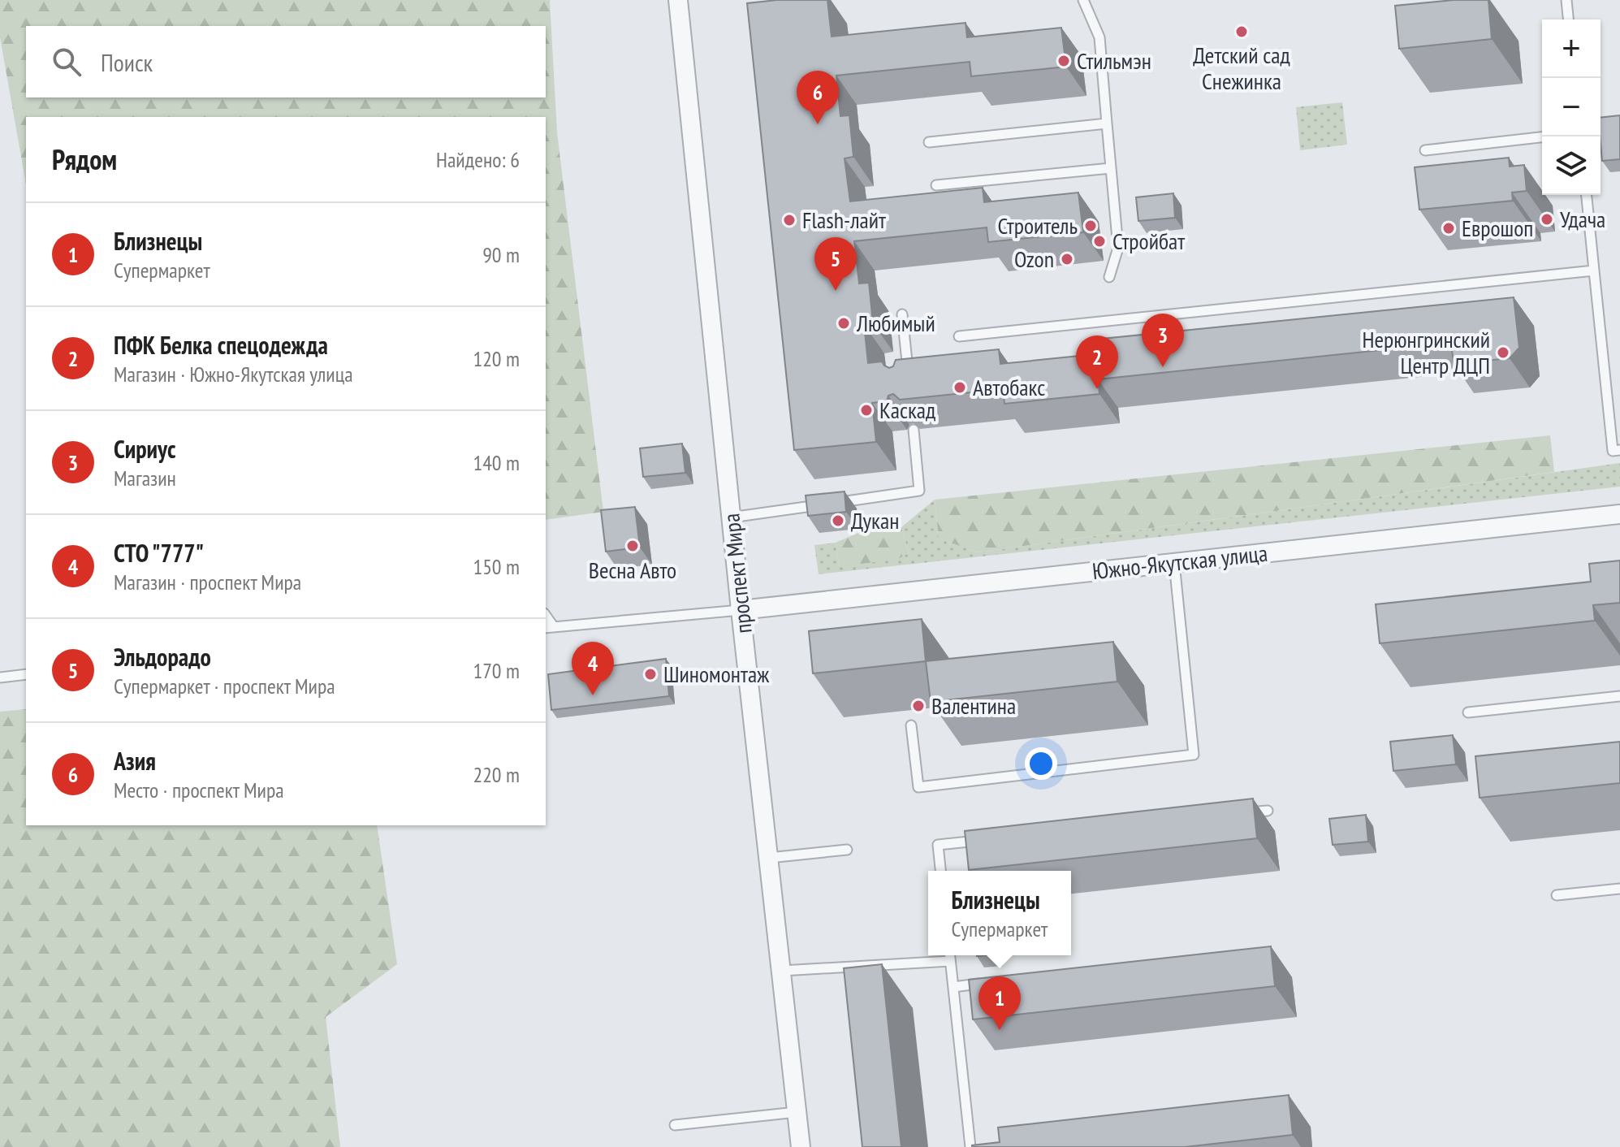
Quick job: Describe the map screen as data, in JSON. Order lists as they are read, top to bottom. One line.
{"streets":{"street":["Южно-Якутская улица","проспект Мира"]},"crossings":[["Южно-Якутская улица","проспект Мира"]],"places":["Детский сад Снежинка","Стильмэн","Удача","Flash-лайт","Строитель","Еврошоп","Стройбат","Ozon","Любимый","Нерюнгринский Центр ДЦП","Автобакс","Каскад","Дукан","Весна Авто","Шиномонтаж","Валентина"],"page":{"map_buttons":["+","−"],"search":"Поиск","pins":["6","5","3","2","4","1"],"heading":["Рядом","Найдено: 6"],"list":[{"mark":"1","name":"Близнецы","note":"Супермаркет","value":"90 m"},{"mark":"2","name":"ПФК Белка спецодежда","note":"Магазин · Южно-Якутская улица","value":"120 m"},{"mark":"3","name":"Сириус","note":"Магазин","value":"140 m"},{"mark":"4","name":"СТО \"777\"","note":"Магазин · проспект Мира","value":"150 m"},{"mark":"5","name":"Эльдорадо","note":"Супермаркет · проспект Мира","value":"170 m"},{"mark":"6","name":"Азия","note":"Место · проспект Мира","value":"220 m"}],"popup":["Близнецы","Супермаркет"]}}
